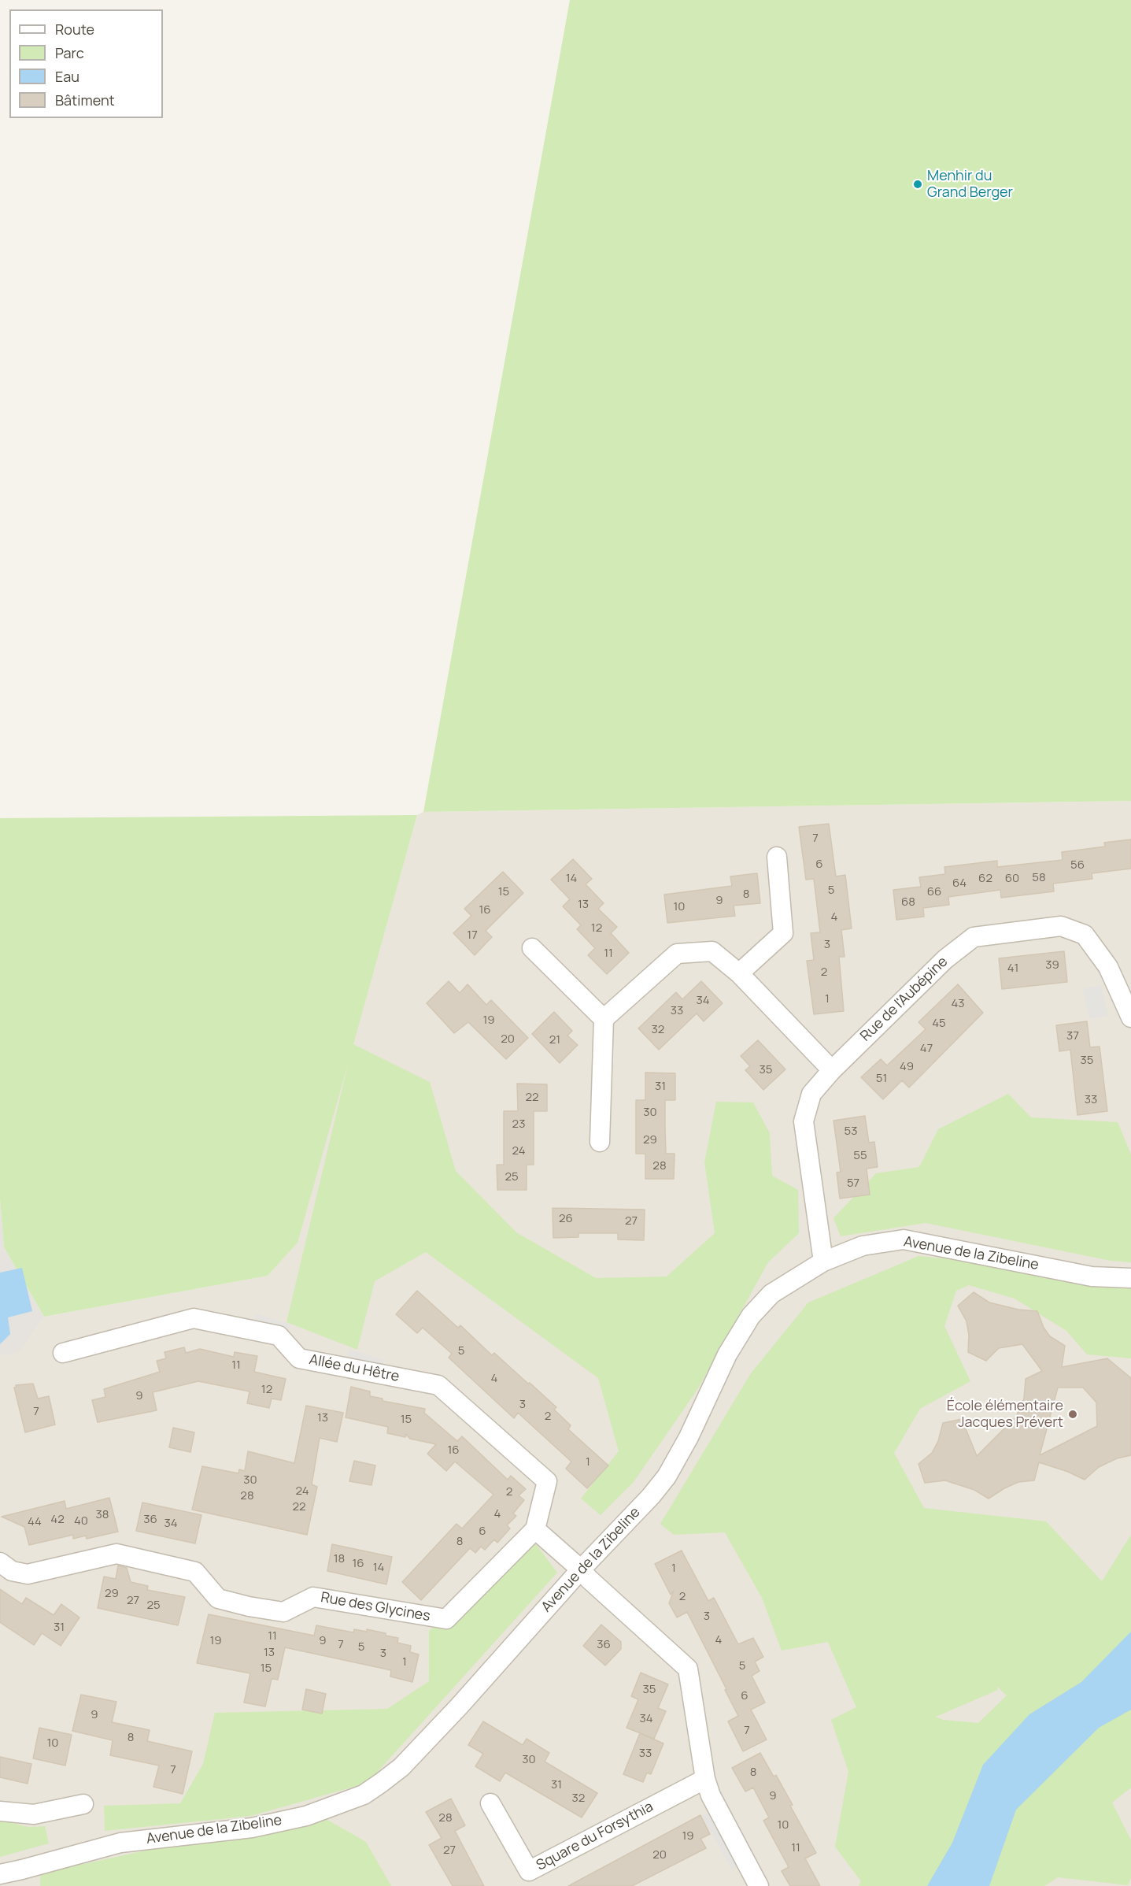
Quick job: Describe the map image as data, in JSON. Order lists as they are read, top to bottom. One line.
{"streets":{"street":["Rue de l'Aubépine","Avenue de la Zibeline","Allée du Hêtre","Rue des Glycines","Square du Forsythia"]},"crossings":[["Rue de l'Aubépine","Avenue de la Zibeline"],["Allée du Hêtre","Rue des Glycines"]],"places":["Menhir du Grand Berger","École élémentaire Jacques Prévert"],"house_numbers":["7","6","56","58","14","62","60","64","5","15","66","8","9","68","13","10","16","4","12","17","3","11","39","41","2","1","34","43","33","19","45","32","37","20","21","47","35","49","35","51","31","22","33","30","23","53","29","24","55","28","25","57","26","27","5","11","4","12","9","3","7","2","13","15","16","1","30","24","2","28","22","4","38","42","36","40","44","34","6","8","18","16","14","1","29","2","27","25","3","31","11","4","19","9","7","36","5","13","3","1","5","15","35","6","9","34","7","8","10","33","30","7","8","31","9","32","28","10","19","11","27","20"],"legend":["Route","Parc","Eau","Bâtiment"]}
